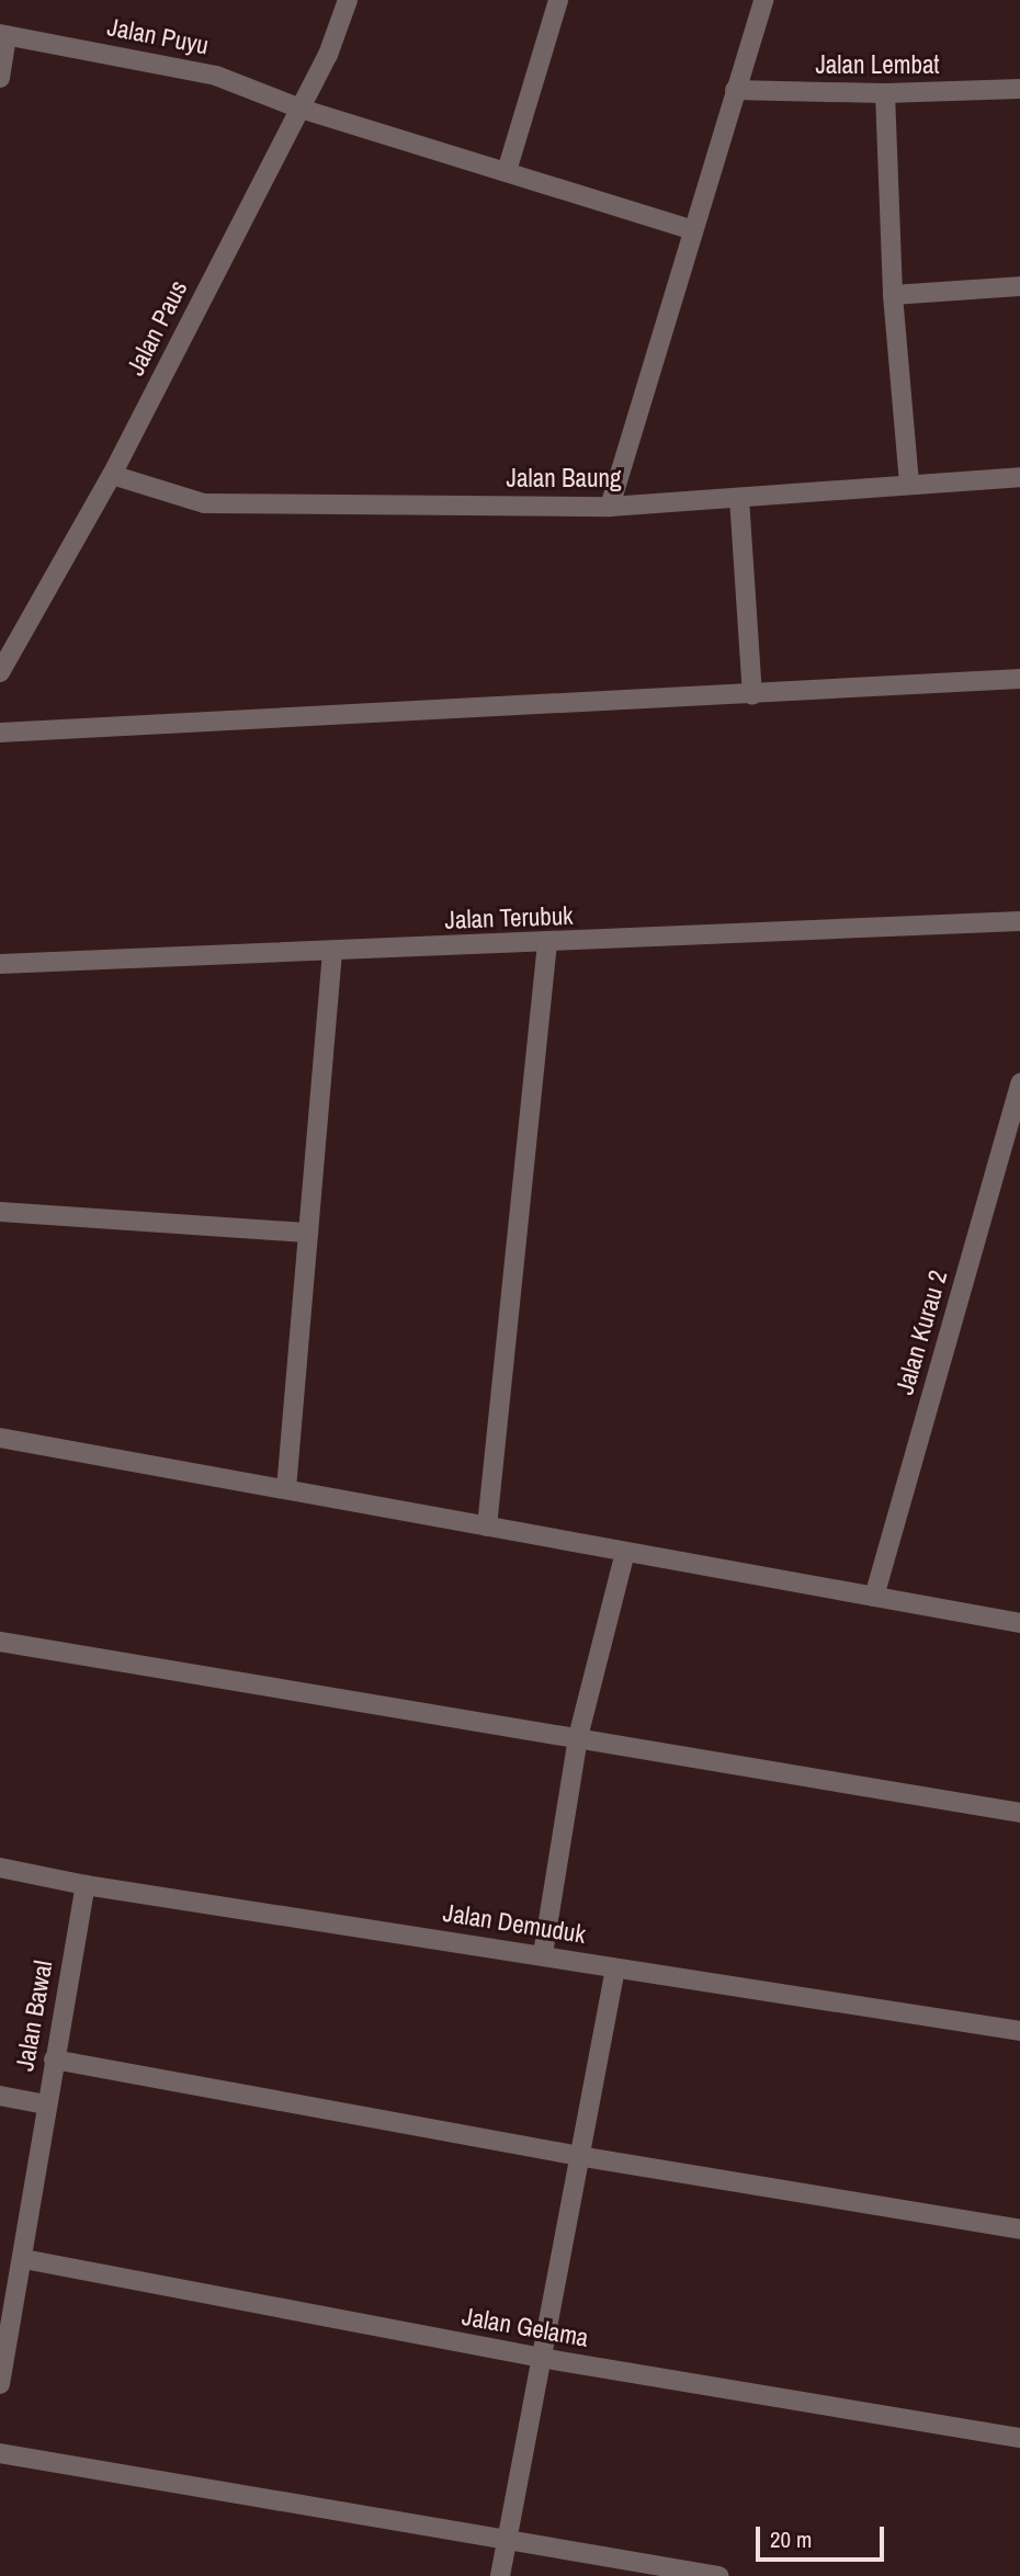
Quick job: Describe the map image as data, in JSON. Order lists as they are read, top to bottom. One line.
{"streets":{"street":["Jalan Puyu","Jalan Lembat","Jalan Paus","Jalan Baung","Jalan Terubuk","Jalan Kurau 2","Jalan Demuduk","Jalan Bawal","Jalan Gelama"]},"crossings":[["Jalan Puyu","Jalan Paus"],["Jalan Paus","Jalan Baung"],["Jalan Demuduk","Jalan Bawal"],["Jalan Bawal","Jalan Gelama"]],"scale_bar":"20 m"}
